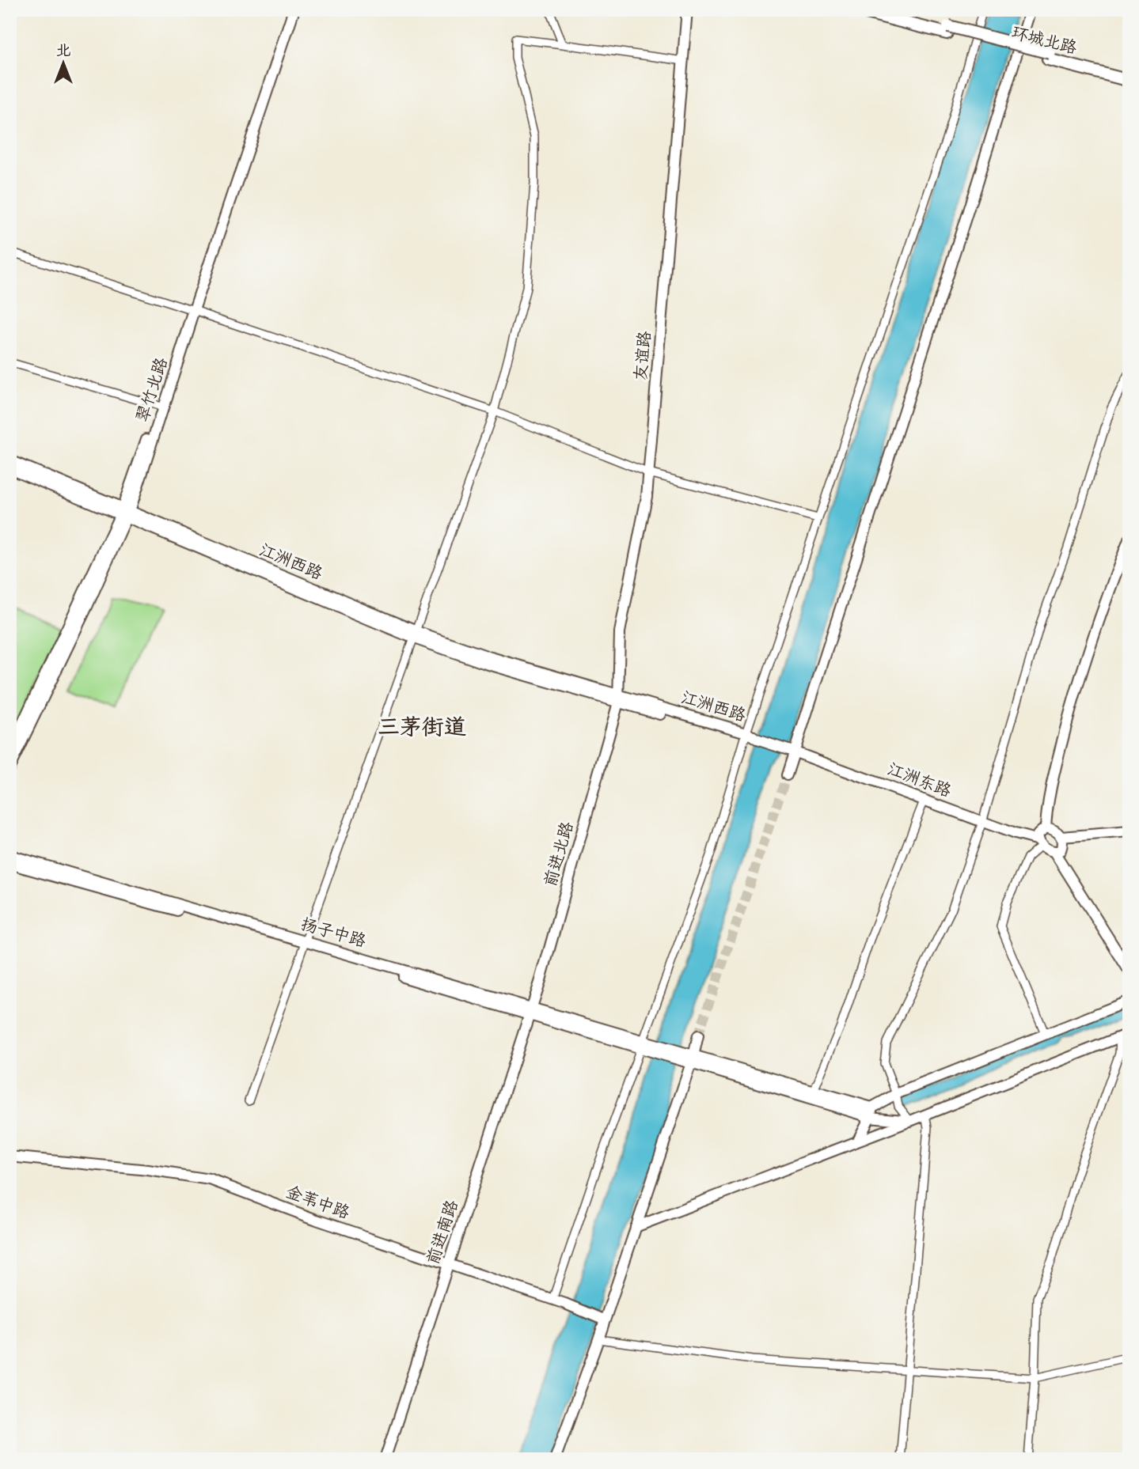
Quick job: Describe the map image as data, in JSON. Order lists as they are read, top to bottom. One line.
{"streets":{"main road":["环城北路","友谊路","翠竹北路","江洲西路","江洲东路","前进北路","扬子中路","金苇中路","前进南路"]},"crossings":[["友谊路","江洲西路"],["友谊路","前进北路"],["翠竹北路","江洲西路"],["江洲西路","江洲东路"],["江洲西路","前进北路"],["前进北路","扬子中路"],["前进北路","前进南路"],["扬子中路","前进南路"],["金苇中路","前进南路"]],"districts":["三茅街道"],"north":"top"}
